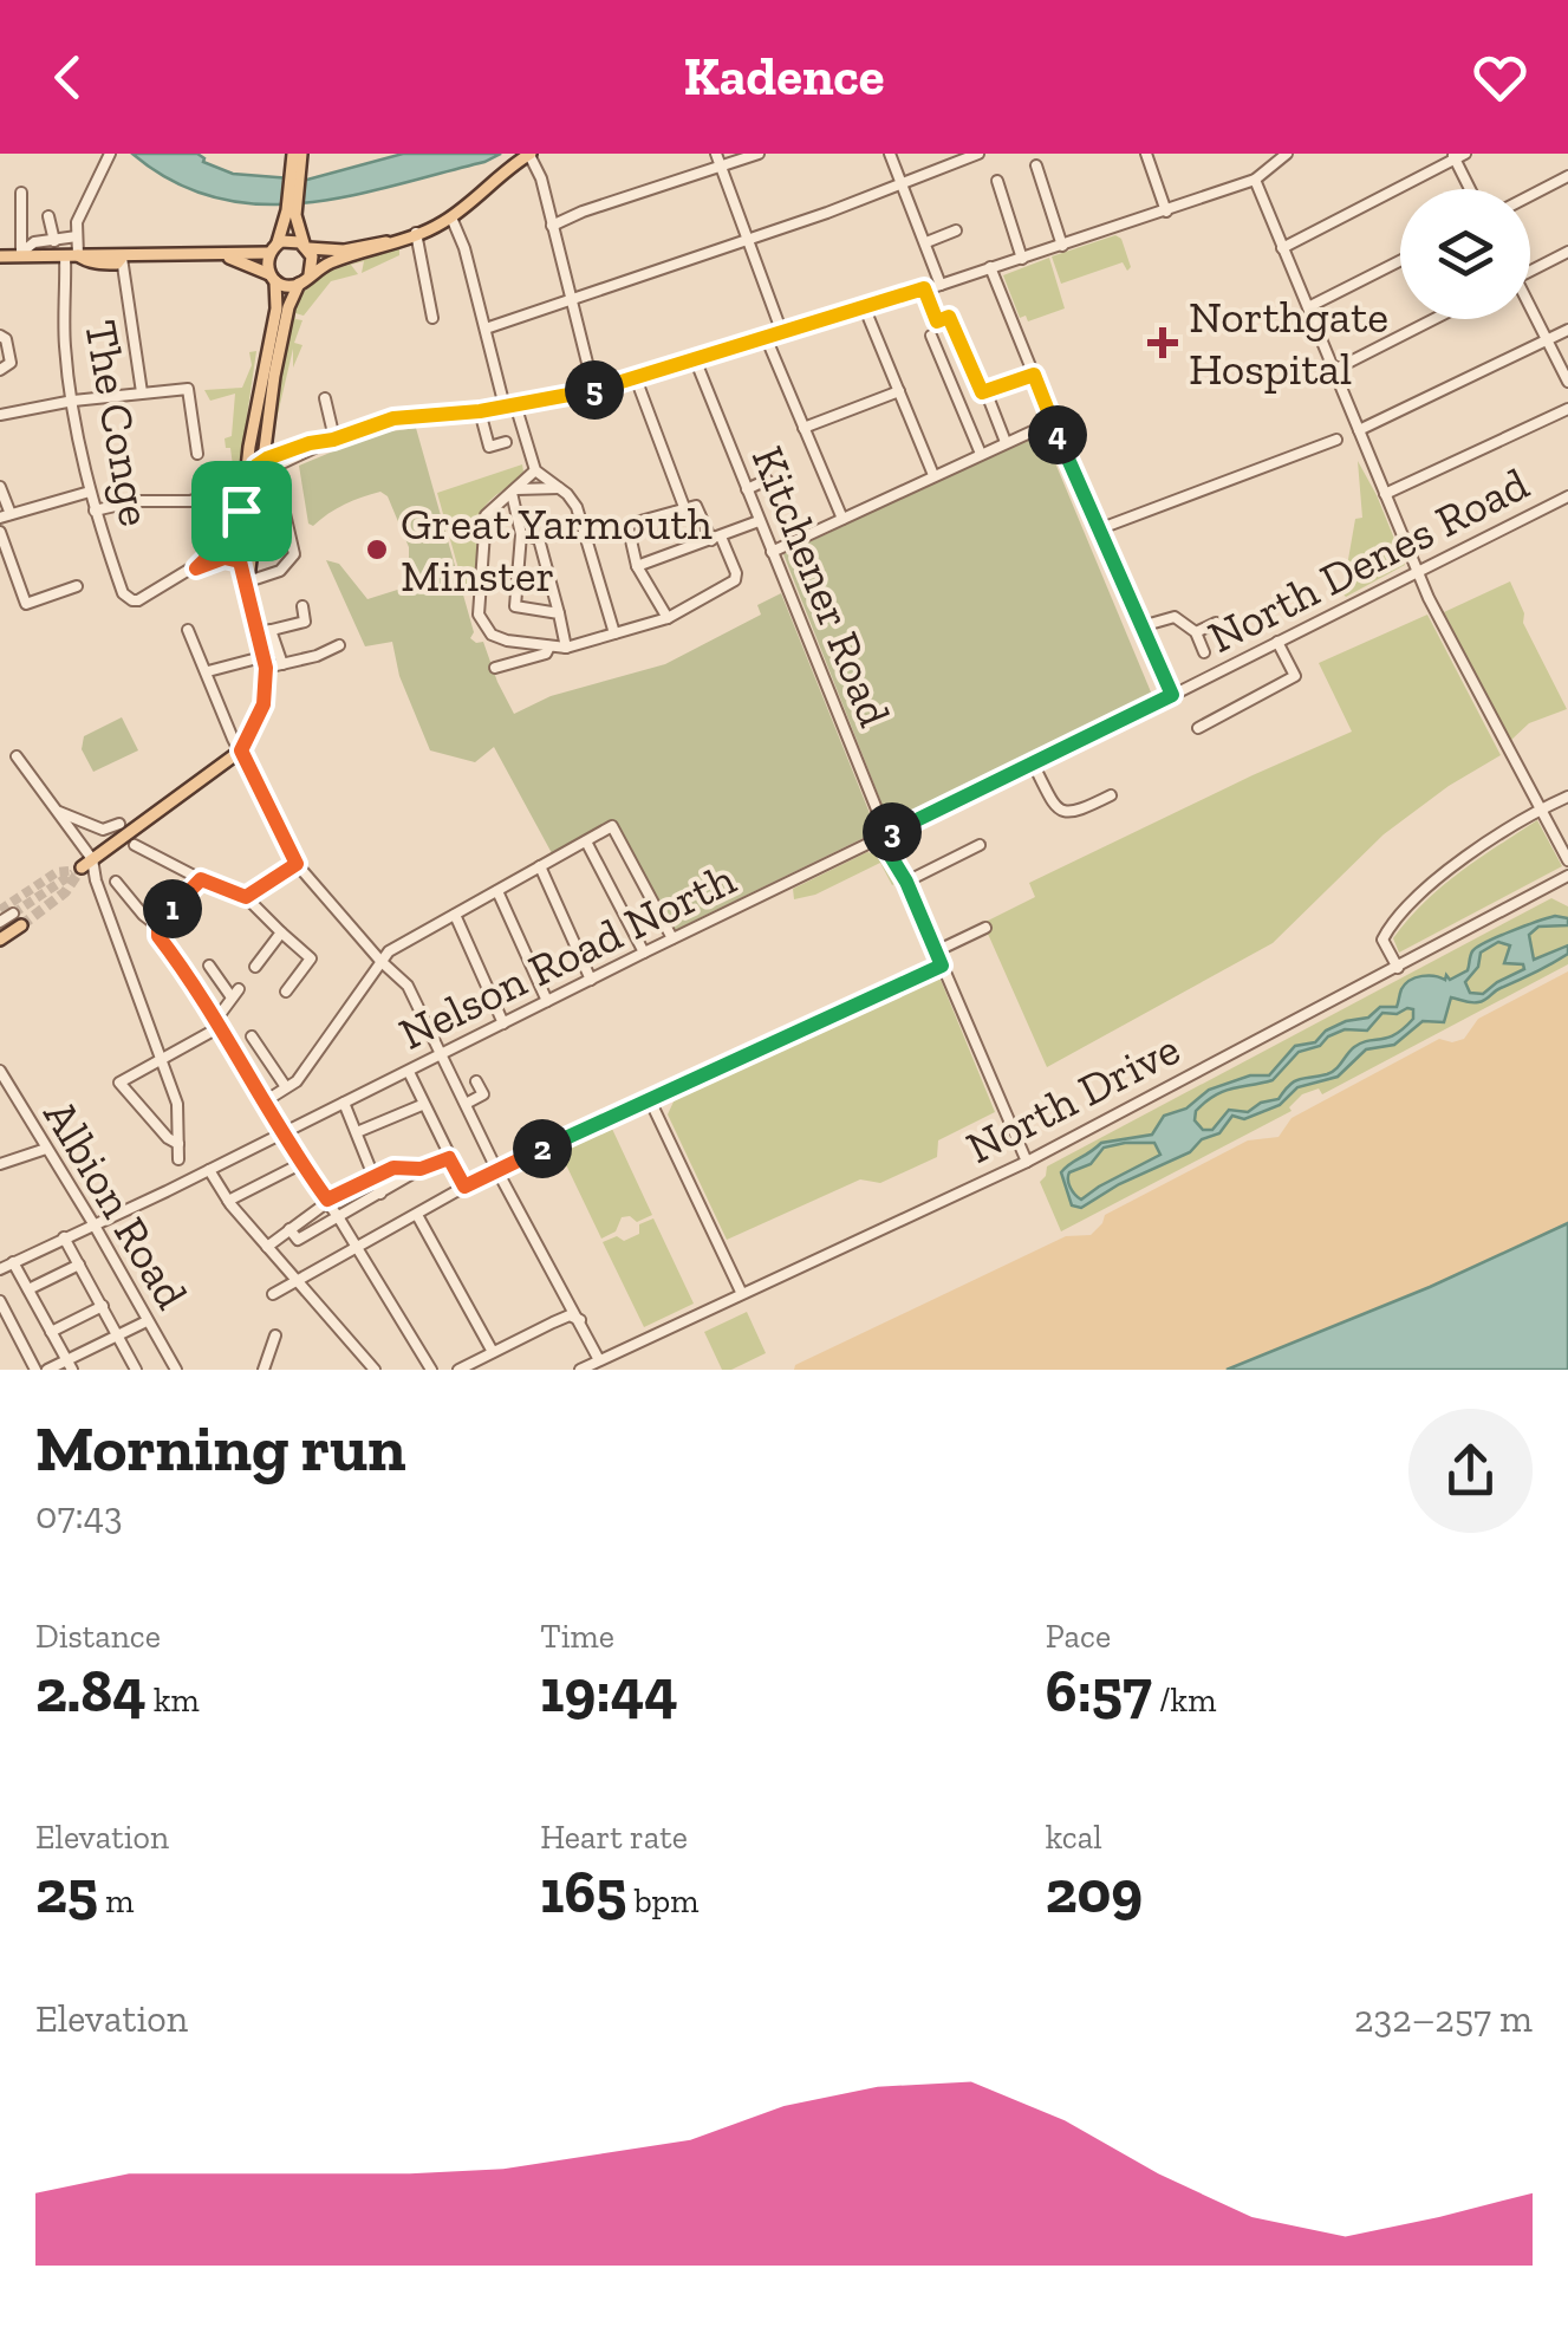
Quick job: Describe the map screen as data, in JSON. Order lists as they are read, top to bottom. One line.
{"streets":{"street":["The Conge","North Denes Road","Kitchener Road","Nelson Road North","North Drive","Albion Road"]},"crossings":[["North Denes Road","Kitchener Road"],["North Denes Road","Nelson Road North"],["Kitchener Road","Nelson Road North"],["Kitchener Road","North Drive"],["Nelson Road North","Albion Road"]],"places":{"health":["Northgate Hospital"],"other":["Great Yarmouth Minster"]},"page":{"header":"Kadence","pins":["5","4","3","1","2"],"heading":["Morning run","07:43"],"stats":[["Distance","2.84 km"],["Time","19:44"],["Pace","6:57 /km"],["Elevation","25 m"],["Heart rate","165 bpm"],["kcal","209"]],"chart":["Elevation","232–257 m"]}}
